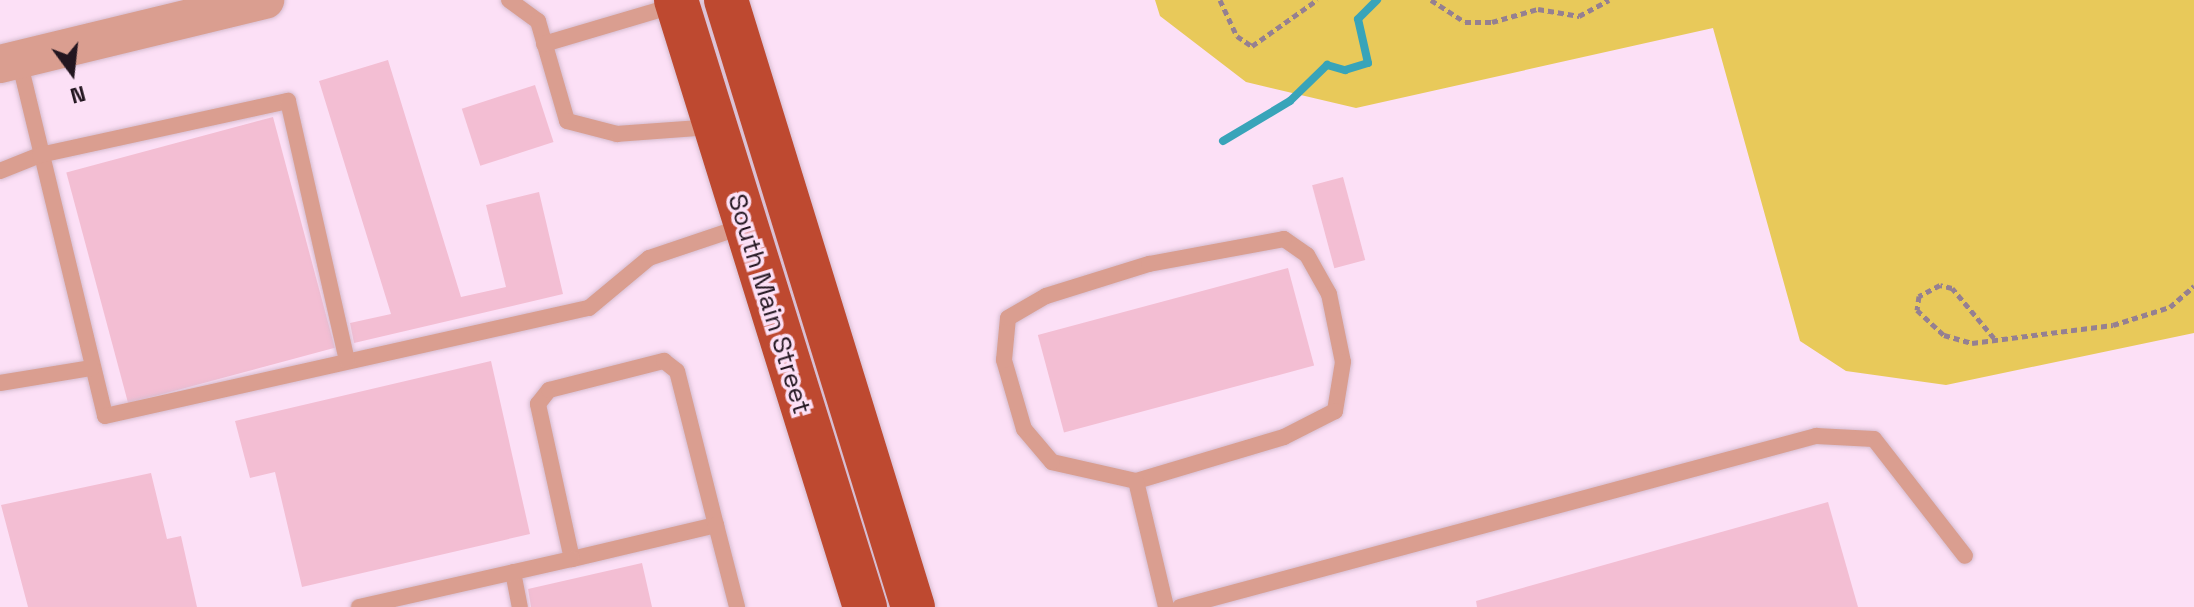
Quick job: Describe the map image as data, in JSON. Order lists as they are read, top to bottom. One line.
{"streets":{"highway":["South Main Street"]},"north":"bottom"}
